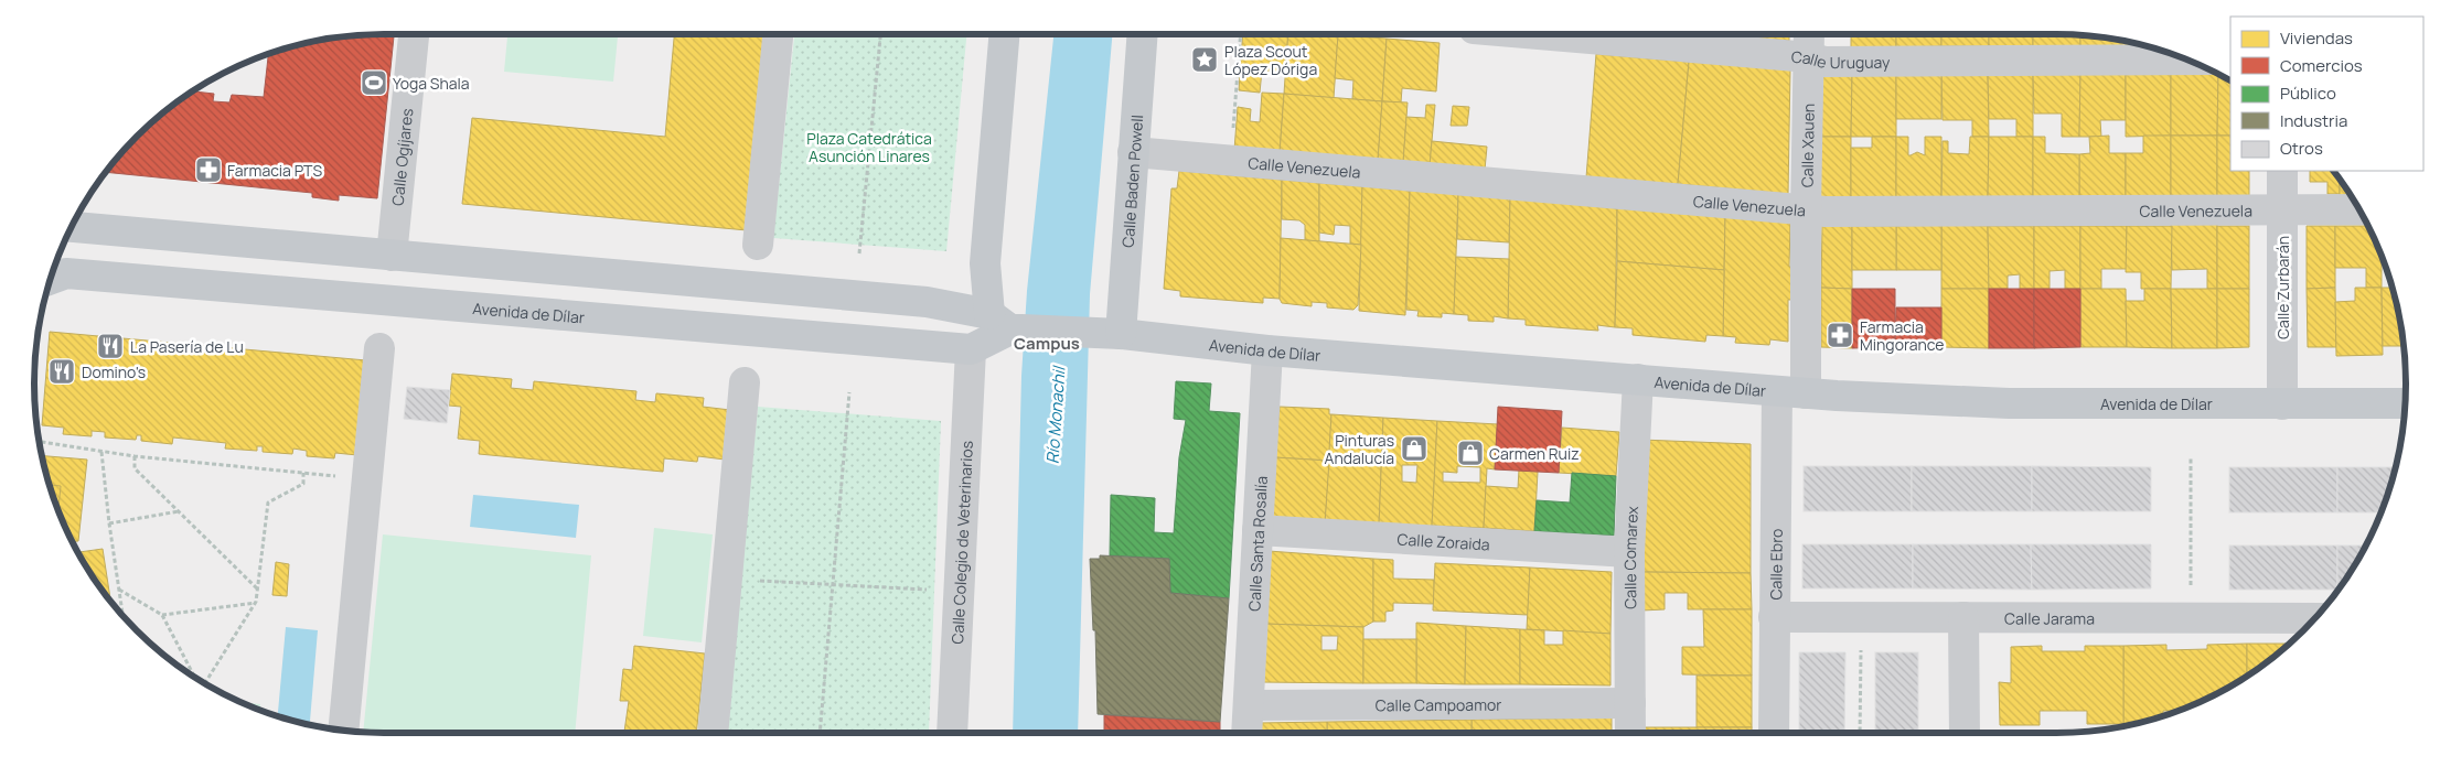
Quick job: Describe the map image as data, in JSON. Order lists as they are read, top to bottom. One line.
{"streets":{"main road":["Calle Baden Powell","Avenida de Dílar"],"street":["Calle Uruguay","Calle Xauen","Calle Ogíjares","Calle Venezuela","Calle Zurbarán","Calle Zoraida","Calle Colegio de Veterinarios","Calle Santa Rosalía","Calle Comarex","Calle Ebro","Calle Jarama","Calle Campoamor"]},"crossings":[["Calle Uruguay","Calle Xauen"],["Calle Xauen","Calle Venezuela"],["Calle Xauen","Avenida de Dílar"],["Calle Xauen","Calle Ebro"],["Calle Ogíjares","Avenida de Dílar"],["Calle Venezuela","Calle Baden Powell"],["Calle Venezuela","Calle Zurbarán"],["Calle Baden Powell","Avenida de Dílar"],["Calle Zurbarán","Avenida de Dílar"],["Avenida de Dílar","Calle Colegio de Veterinarios"],["Avenida de Dílar","Calle Santa Rosalía"],["Avenida de Dílar","Calle Comarex"],["Avenida de Dílar","Calle Ebro"],["Calle Zoraida","Calle Santa Rosalía"],["Calle Zoraida","Calle Comarex"],["Calle Santa Rosalía","Calle Campoamor"],["Calle Comarex","Calle Campoamor"],["Calle Ebro","Calle Jarama"]],"districts":["Campus"],"water":["Río Monachil"],"parks":["Plaza Catedrática Asunción Linares"],"places":{"place":["Plaza Scout López Dóriga"],"sports":["Yoga Shala"],"pharmacy":["Farmacia PTS","Farmacia Mingorance"],"restaurant":["La Pasería de Lu","Domino's"],"shop":["Pinturas Andalucía","Carmen Ruiz"]},"legend":["Viviendas","Comercios","Público","Industria","Otros"]}
